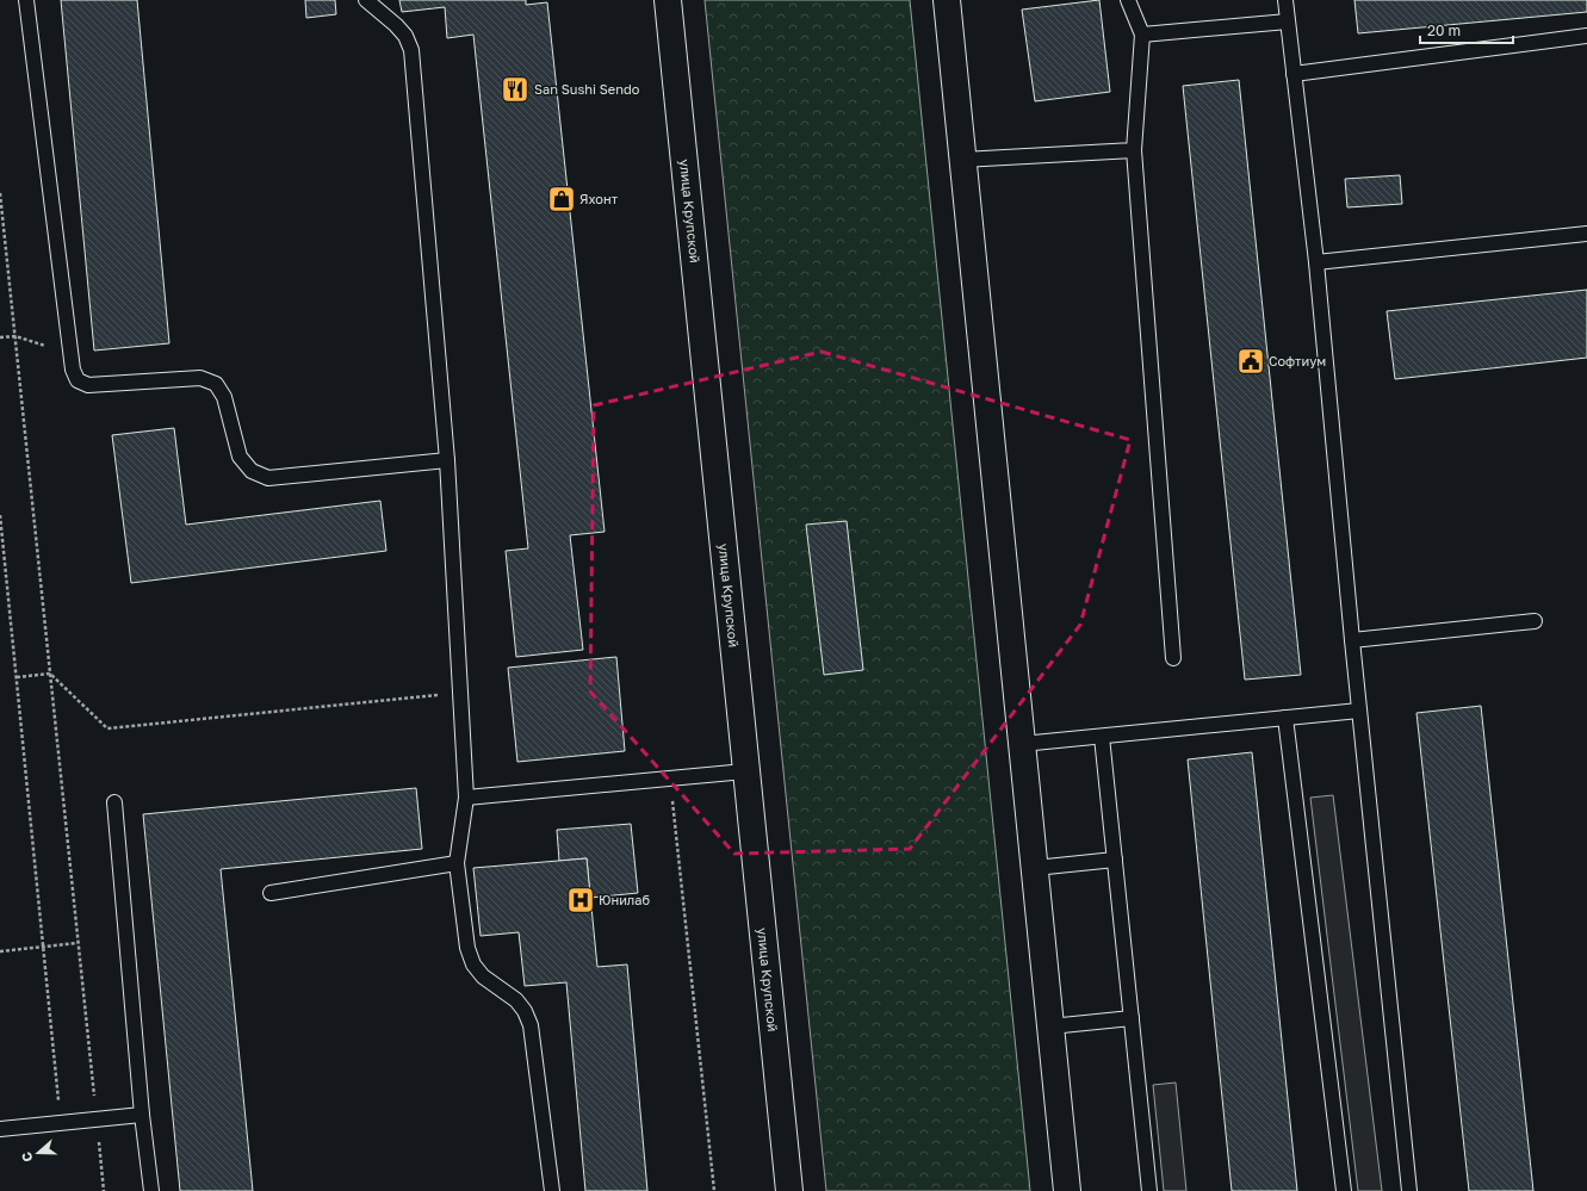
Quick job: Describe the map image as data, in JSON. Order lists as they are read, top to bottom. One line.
{"streets":{"street":["улица Крупской"]},"places":{"restaurant":["San Sushi Sendo"],"shop":["Яхонт"],"public building":["Софтиум"],"hospital":["Юнилаб"]},"scale_bar":"20 m","north":"left"}
